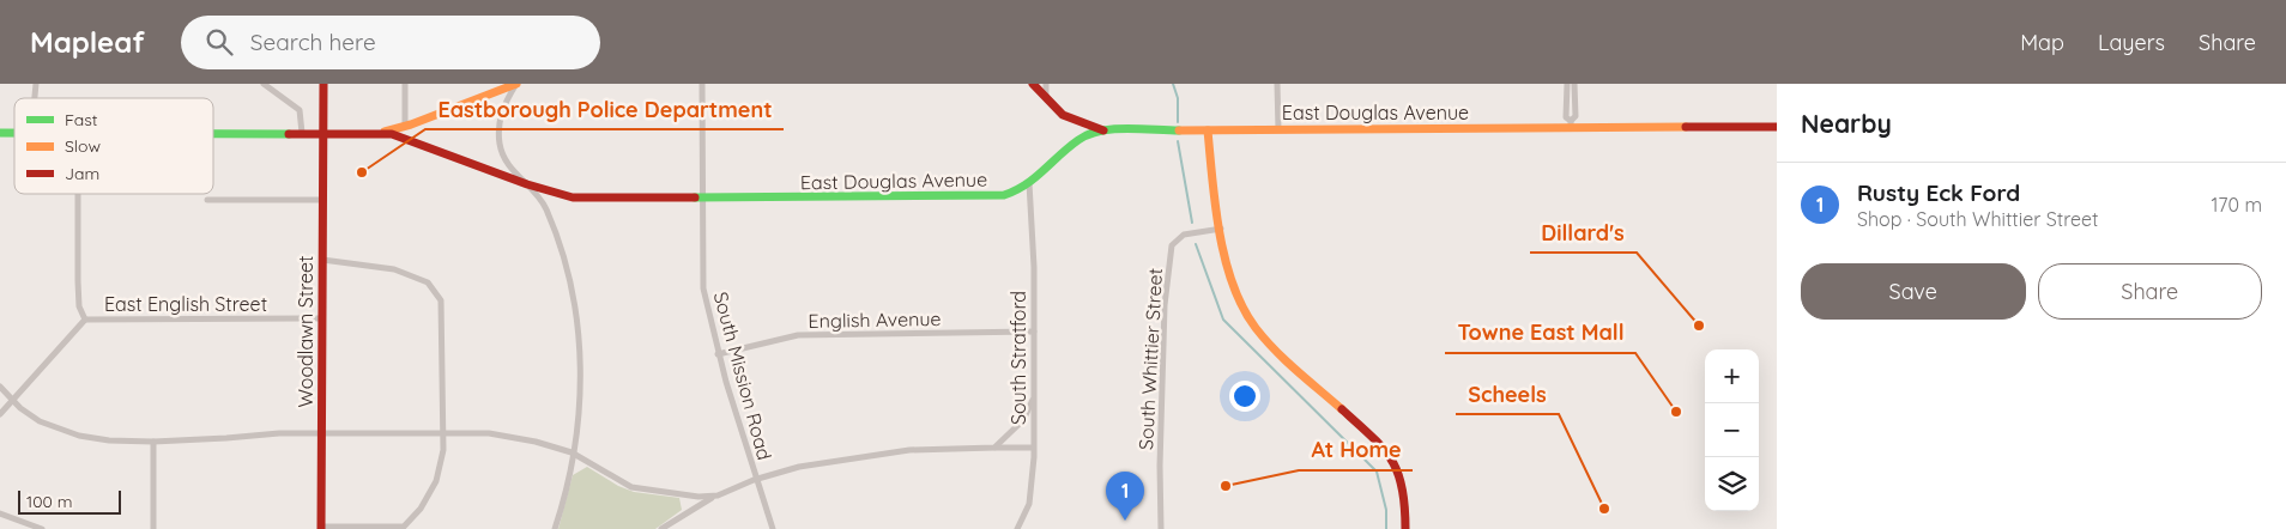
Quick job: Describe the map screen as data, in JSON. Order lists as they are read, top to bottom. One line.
{"streets":{"street":["East Douglas Avenue","East English Street","English Avenue","Woodlawn Street","South Stratford","South Whittier Street","South Mission Road"]},"crossings":[["East Douglas Avenue","Woodlawn Street"],["East Douglas Avenue","South Stratford"],["East Douglas Avenue","South Mission Road"],["East English Street","Woodlawn Street"],["English Avenue","South Stratford"],["English Avenue","South Mission Road"]],"places":["Eastborough Police Department","Dillard's","Towne East Mall","At Home","Scheels"],"legend":["Fast","Slow","Jam"],"scale_bar":"100 m","page":{"header":"Mapleaf","search":"Search here","nav":["Map","Layers","Share"],"heading":"Nearby","list":[{"mark":"1","name":"Rusty Eck Ford","note":"Shop · South Whittier Street","value":"170 m"}],"buttons":["Save","Share"],"map_buttons":["+","−"],"pins":"1","scale":"100 m"}}
